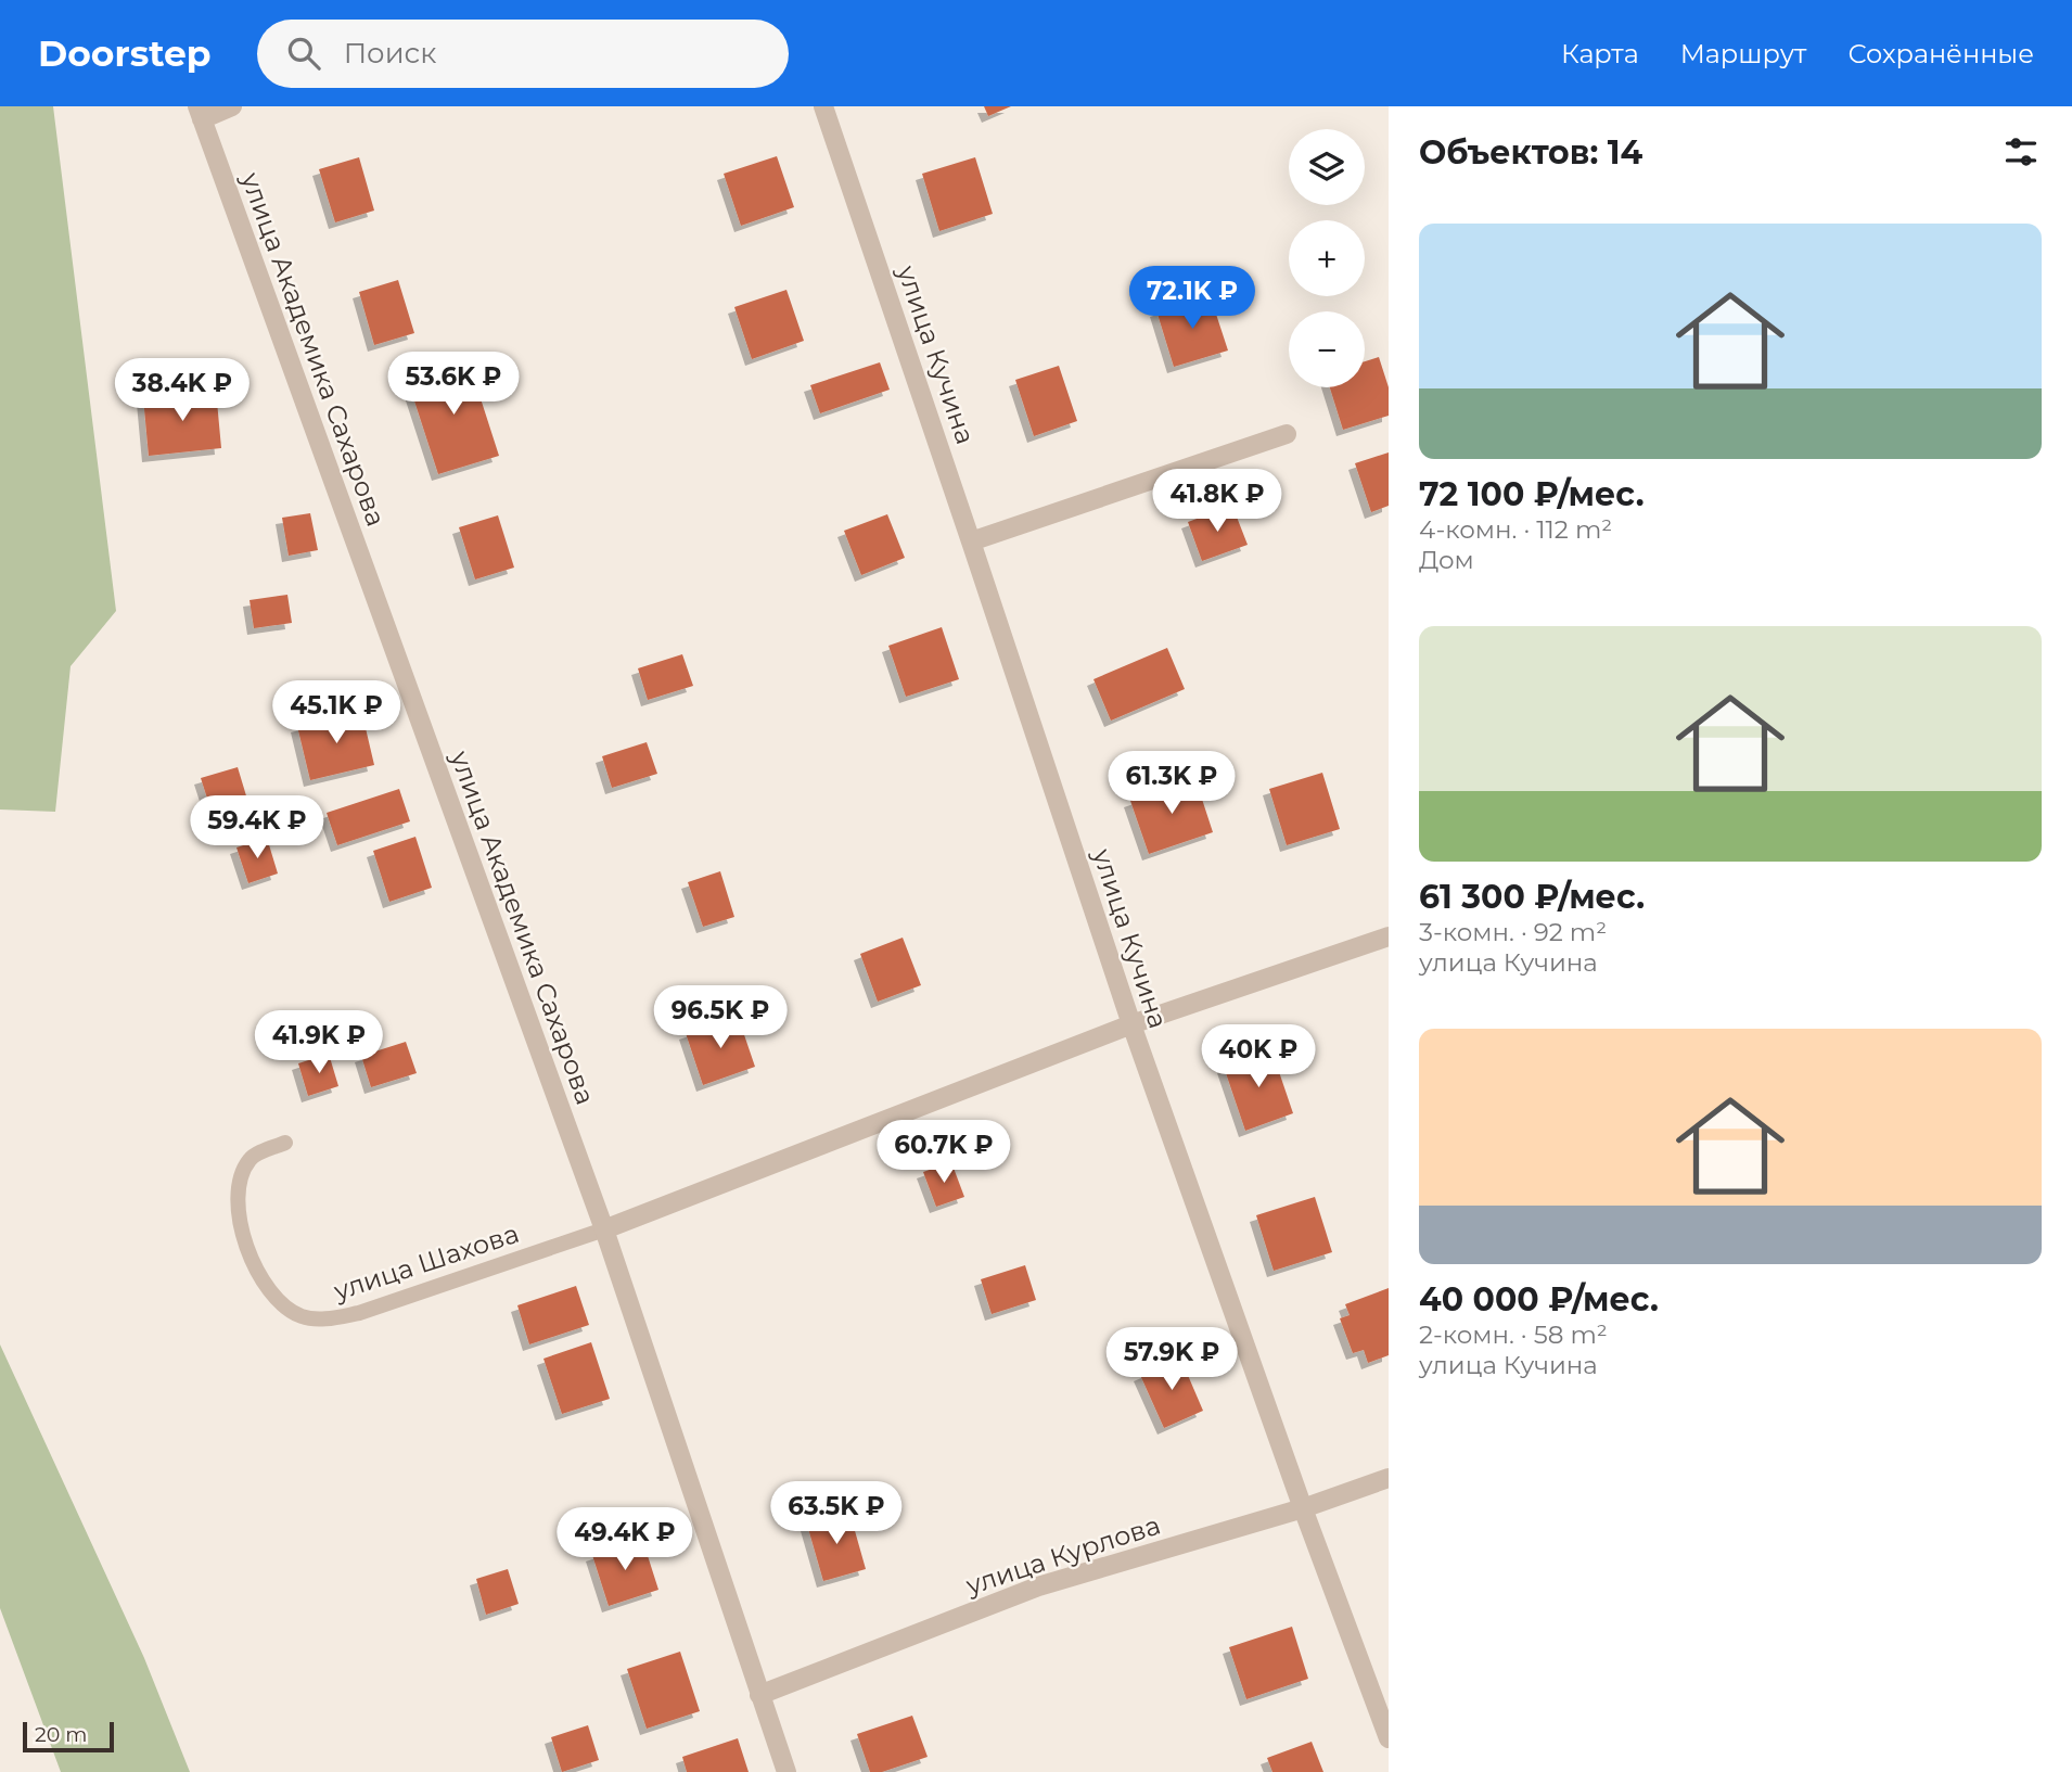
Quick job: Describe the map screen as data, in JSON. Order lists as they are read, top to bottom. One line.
{"streets":{"street":["улица Академика Сахарова","улица Кучина","улица Курлова"],"lane":["улица Шахова"]},"crossings":[["улица Академика Сахарова","улица Шахова"],["улица Академика Сахарова","улица Курлова"],["улица Кучина","улица Курлова"]],"scale_bar":"20 m","page":{"header":"Doorstep","search":"Поиск","nav":["Карта","Маршрут","Сохранённые"],"heading":"Объектов: 14","map_buttons":["+","−"],"list":[{"name":"72 100 ₽/мес.","note":"4-комн. · 112 m² · Дом"},{"name":"61 300 ₽/мес.","note":"3-комн. · 92 m² · улица Кучина"},{"name":"40 000 ₽/мес.","note":"2-комн. · 58 m² · улица Кучина"}],"price":["72.1K ₽","53.6K ₽","38.4K ₽","41.8K ₽","45.1K ₽","61.3K ₽","59.4K ₽","96.5K ₽","41.9K ₽","40K ₽","60.7K ₽","57.9K ₽","63.5K ₽","49.4K ₽"],"scale":"20 m"}}
